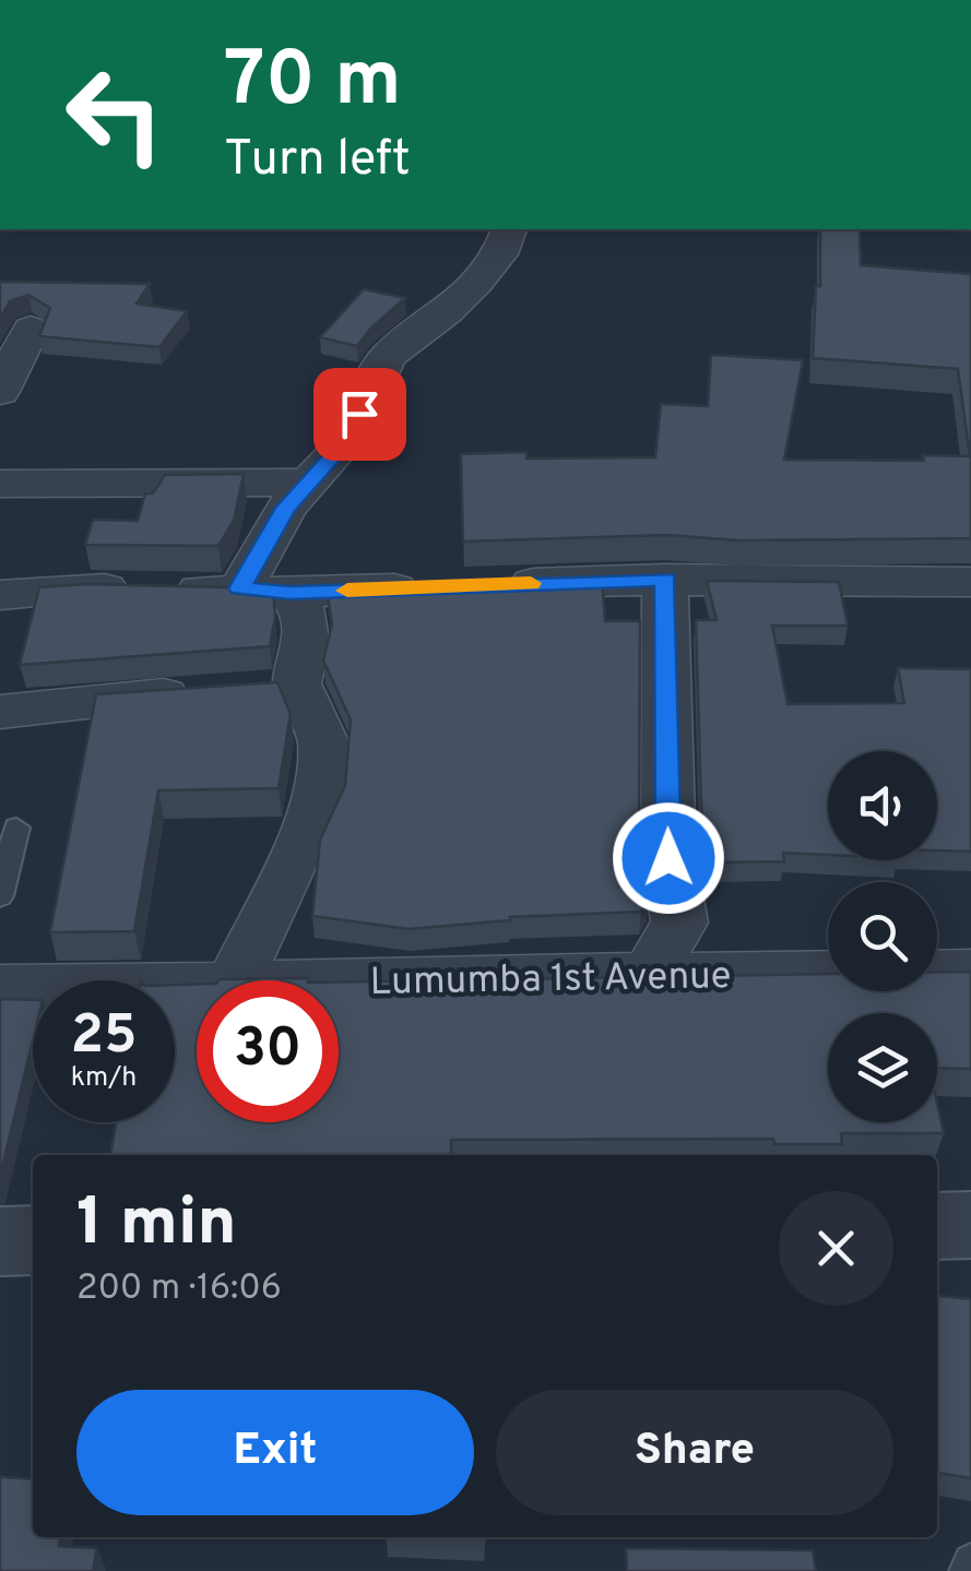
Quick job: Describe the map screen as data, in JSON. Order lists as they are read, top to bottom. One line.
{"streets":{"street":["Lumumba 1st Avenue"]},"page":{"turn":["70 m","Turn left"],"speed":"25 km/h","limit":"30","heading":["1 min","200 m · 16:06"],"buttons":["Exit","Share"]}}
